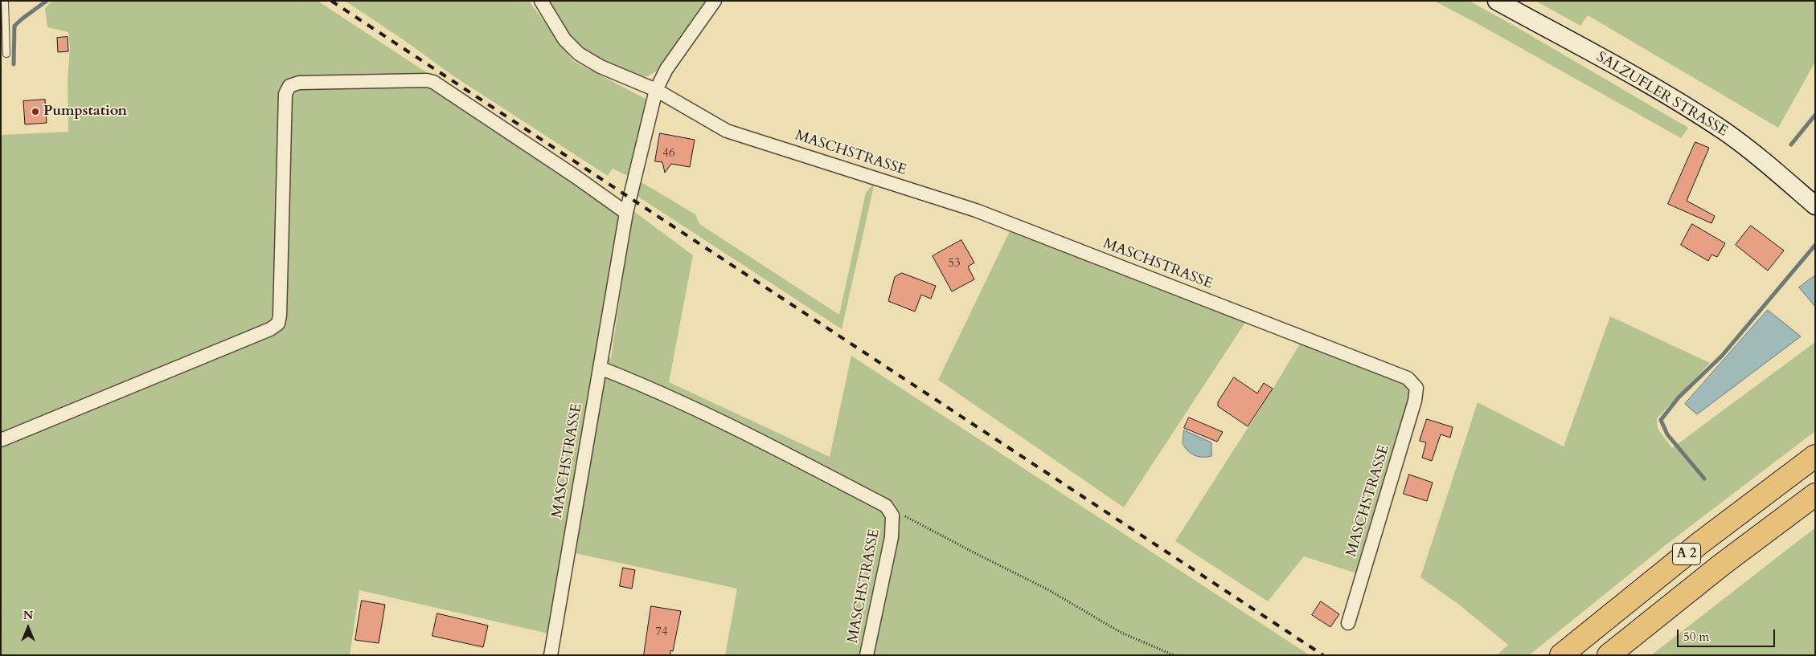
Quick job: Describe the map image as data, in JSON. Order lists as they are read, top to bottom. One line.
{"streets":{"highway":["A 2"],"main road":["SALZUFLER STRASSE"],"street":["MASCHSTRASSE"]},"places":["Pumpstation"],"house_numbers":["46","53","74"],"scale_bar":"50 m","north":"top"}
